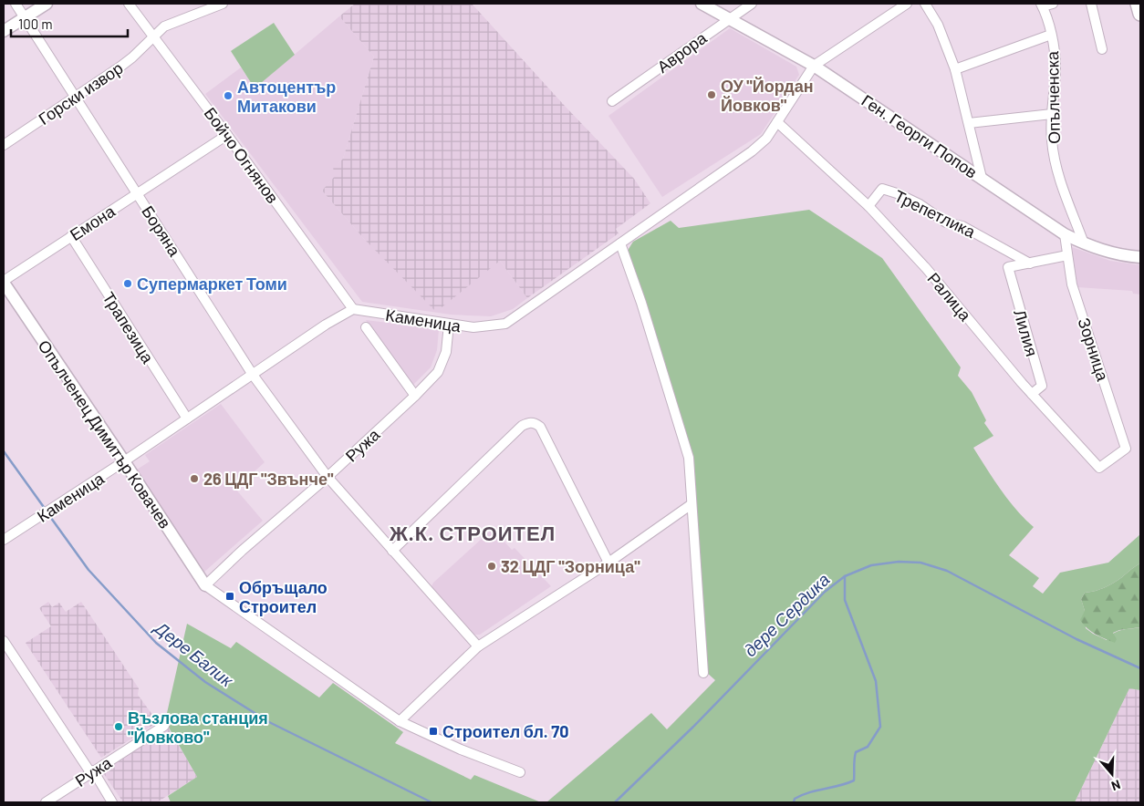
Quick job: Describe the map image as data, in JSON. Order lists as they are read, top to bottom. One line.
{"streets":{"street":["Аврора","Горски извор","Опълченска","Ген. Георги Попов","Бойчо Огнянов","Трепетлика","Емона","Боряна","Ралица","Каменица","Трапезица","Лилия","Зорница","Опълченец Димитър Ковачев","Ружа"]},"crossings":[["Аврора","Ген. Георги Попов"],["Горски извор","Бойчо Огнянов"],["Горски извор","Боряна"],["Опълченска","Ген. Георги Попов"],["Ген. Георги Попов","Каменица"],["Ген. Георги Попов","Зорница"],["Бойчо Огнянов","Емона"],["Бойчо Огнянов","Каменица"],["Трепетлика","Ралица"],["Трепетлика","Лилия"],["Емона","Боряна"],["Емона","Трапезица"],["Емона","Опълченец Димитър Ковачев"],["Боряна","Каменица"],["Боряна","Ружа"],["Ралица","Каменица"],["Ралица","Лилия"],["Ралица","Зорница"],["Каменица","Трапезица"],["Каменица","Опълченец Димитър Ковачев"],["Каменица","Ружа"],["Опълченец Димитър Ковачев","Ружа"]],"districts":["Ж.К. СТРОИТЕЛ"],"water":["дере Сердика","Дере Балик"],"places":{"other":["ОУ \"Йордан Йовков\"","Автоцентър Митакови","Супермаркет Томи","26 ЦДГ \"Звънче\"","32 ЦДГ \"Зорница\"","Възлова станция \"Йовково\""],"transit":["Обръщало Строител","Строител бл. 70"]},"scale_bar":"100 m","north":"bottom"}
